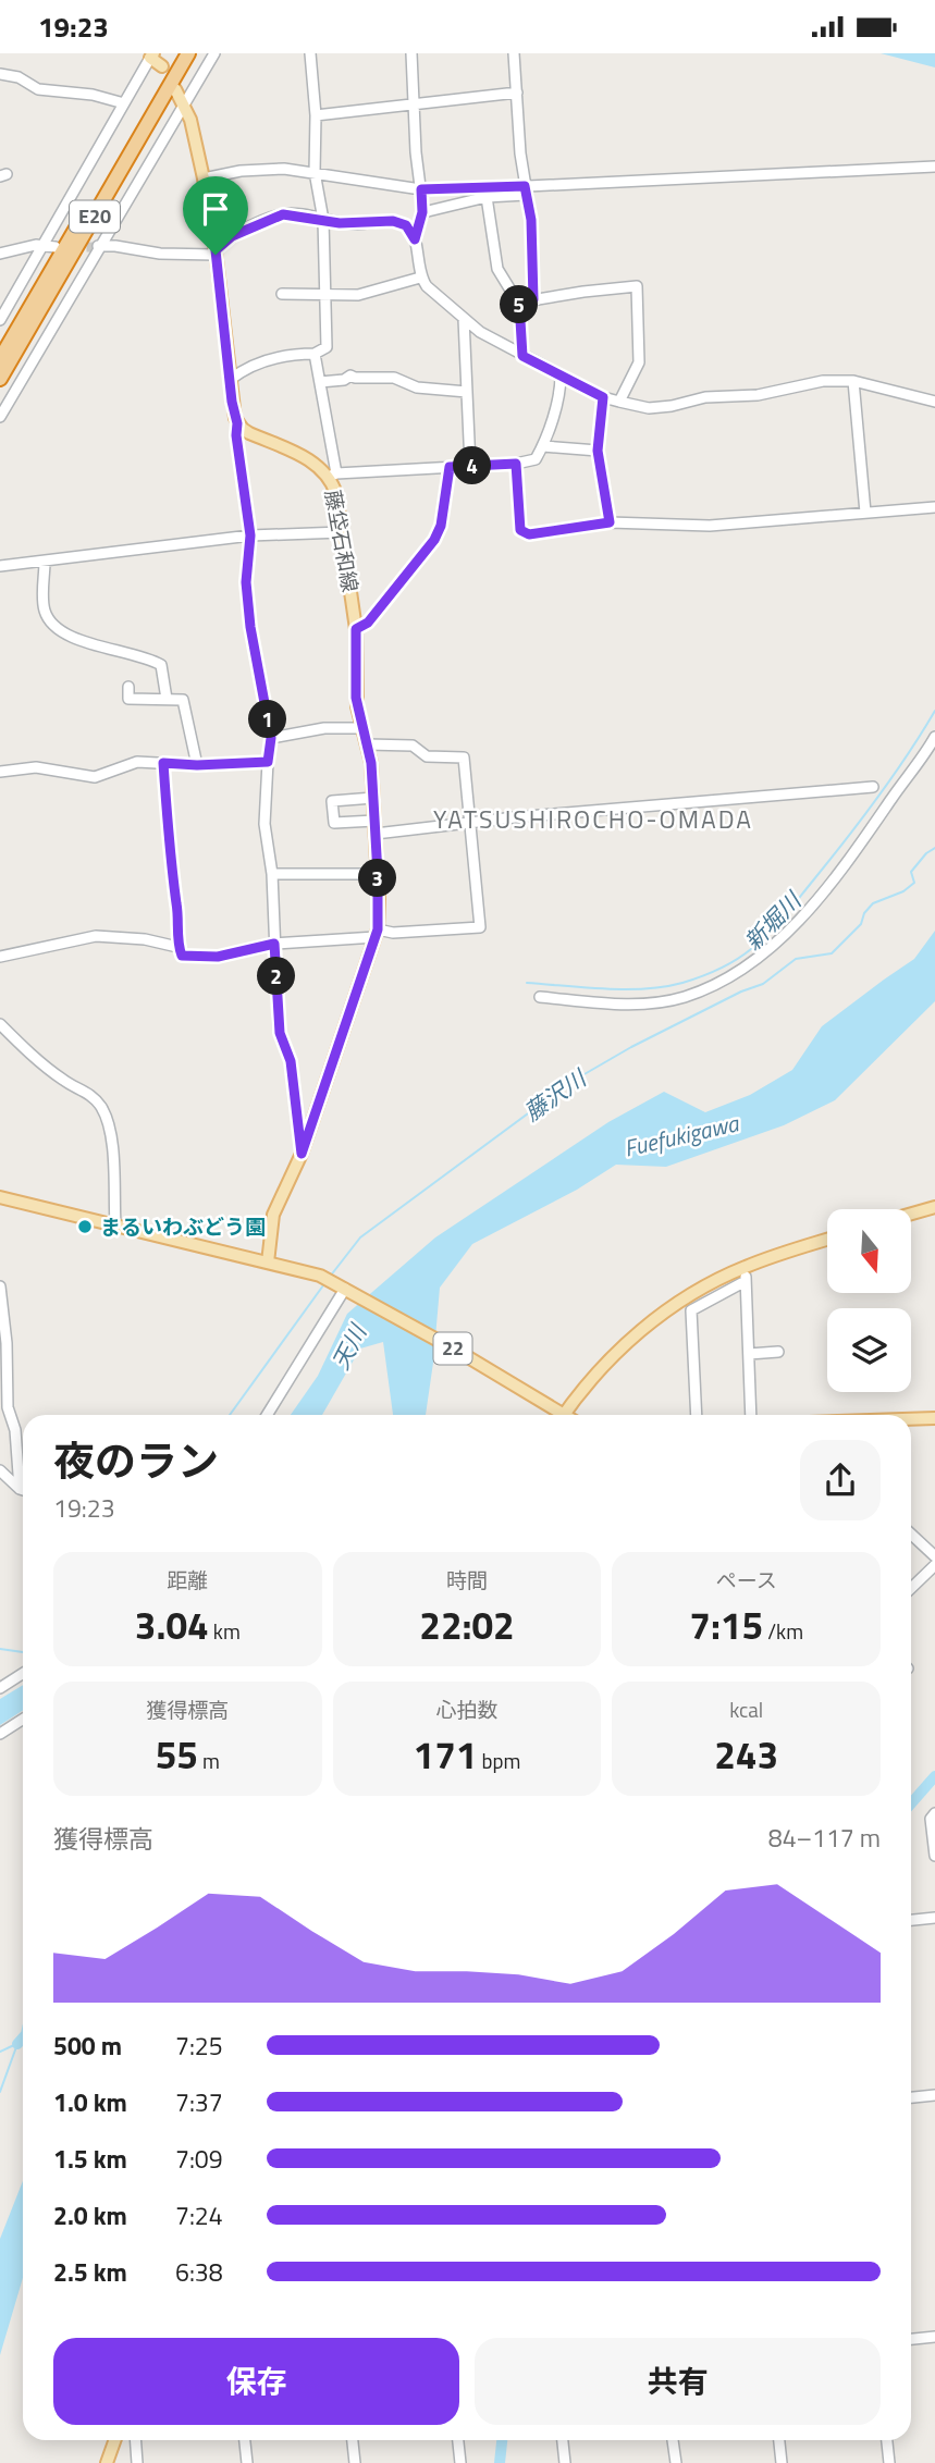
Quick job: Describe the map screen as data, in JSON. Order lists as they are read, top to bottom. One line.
{"streets":{"highway":["E20"],"main road":["藤垈石和線","22"]},"crossings":[["藤垈石和線","22"]],"districts":["YATSUSHIROCHO-OMADA"],"water":["新堀川","藤沢川","Fuefukigawa","天川"],"places":["まるいわぶどう園"],"north":"bottom","page":{"status":"19:23","pins":["5","4","1","3","2"],"heading":["夜のラン","19:23"],"stats":[["距離","3.04 km"],["時間","22:02"],["ペース","7:15 /km"],["獲得標高","55 m"],["心拍数","171 bpm"],["kcal","243"]],"chart":["獲得標高","84–117 m"],"list":[{"name":"500 m","note":"7:25"},{"name":"1.0 km","note":"7:37"},{"name":"1.5 km","note":"7:09"},{"name":"2.0 km","note":"7:24"},{"name":"2.5 km","note":"6:38"}],"buttons":["保存","共有"]}}
